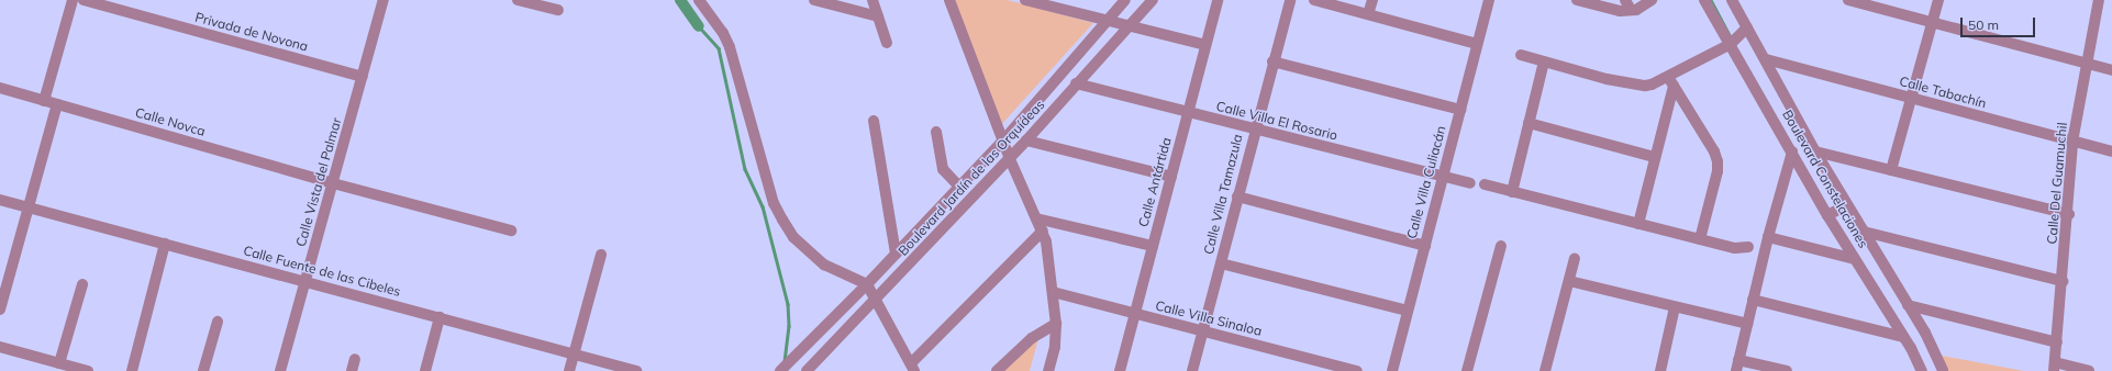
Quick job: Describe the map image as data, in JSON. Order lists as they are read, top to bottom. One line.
{"streets":{"street":["Privada de Novona","Calle Tabachín","Calle Villa El Rosario","Calle Novca","Boulevard Jardín de las Orquídeas","Boulevard Constelaciones","Calle Vista del Palmar","Calle Antártida","Calle Villa Culiacán","Calle Del Guamuchil","Calle Villa Tamazula","Calle Fuente de las Cibeles","Calle Villa Sinaloa"]},"crossings":[["Privada de Novona","Calle Vista del Palmar"],["Calle Tabachín","Boulevard Constelaciones"],["Calle Tabachín","Calle Del Guamuchil"],["Calle Villa El Rosario","Boulevard Jardín de las Orquídeas"],["Calle Villa El Rosario","Calle Antártida"],["Calle Villa El Rosario","Calle Villa Culiacán"],["Calle Villa El Rosario","Calle Villa Tamazula"],["Calle Novca","Calle Vista del Palmar"],["Calle Vista del Palmar","Calle Fuente de las Cibeles"],["Calle Antártida","Calle Villa Sinaloa"],["Calle Villa Tamazula","Calle Villa Sinaloa"]],"scale_bar":"50 m"}
